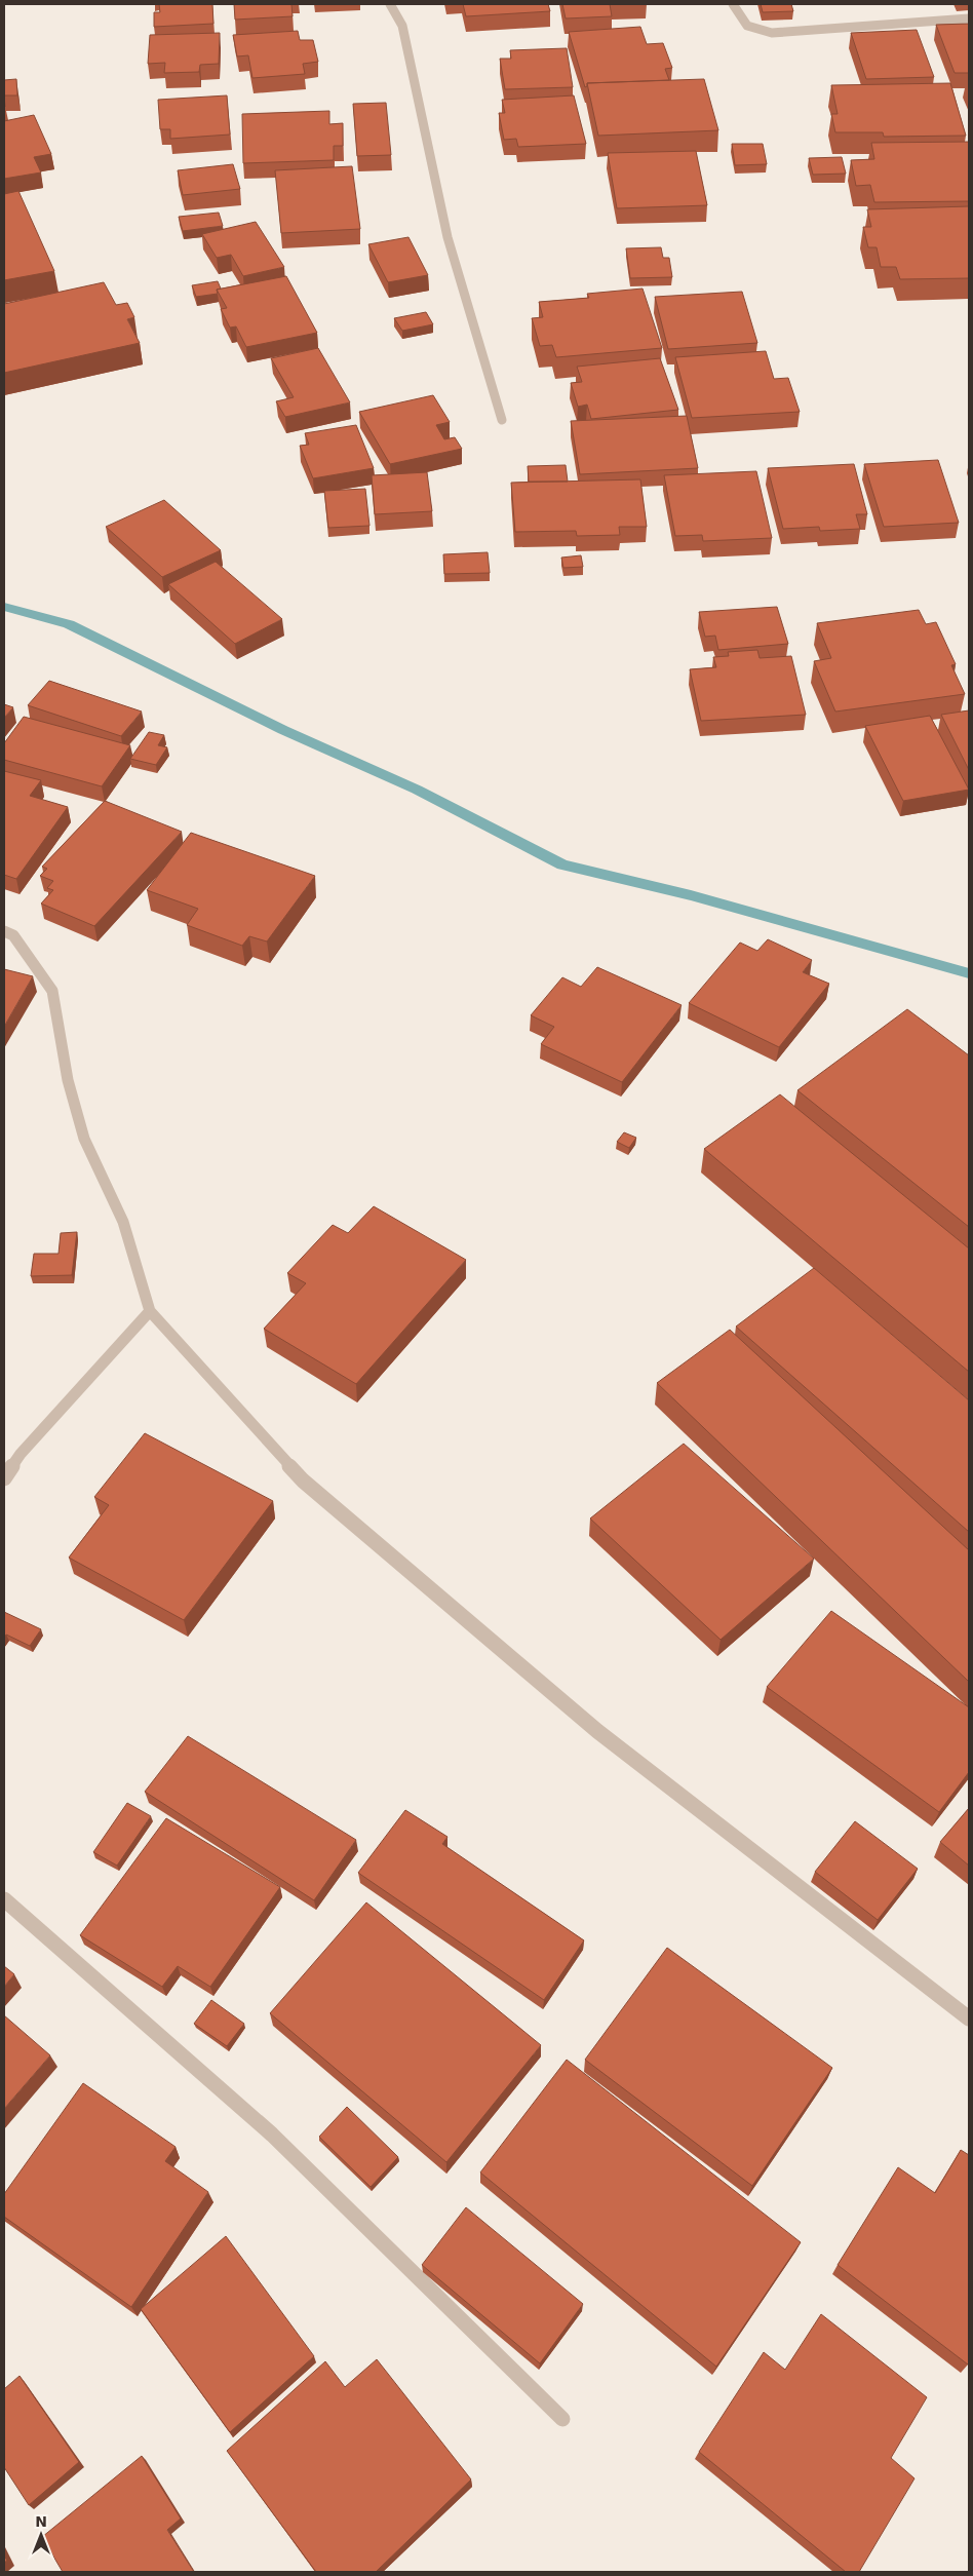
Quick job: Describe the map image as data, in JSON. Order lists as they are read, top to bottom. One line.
{"north":"top"}
